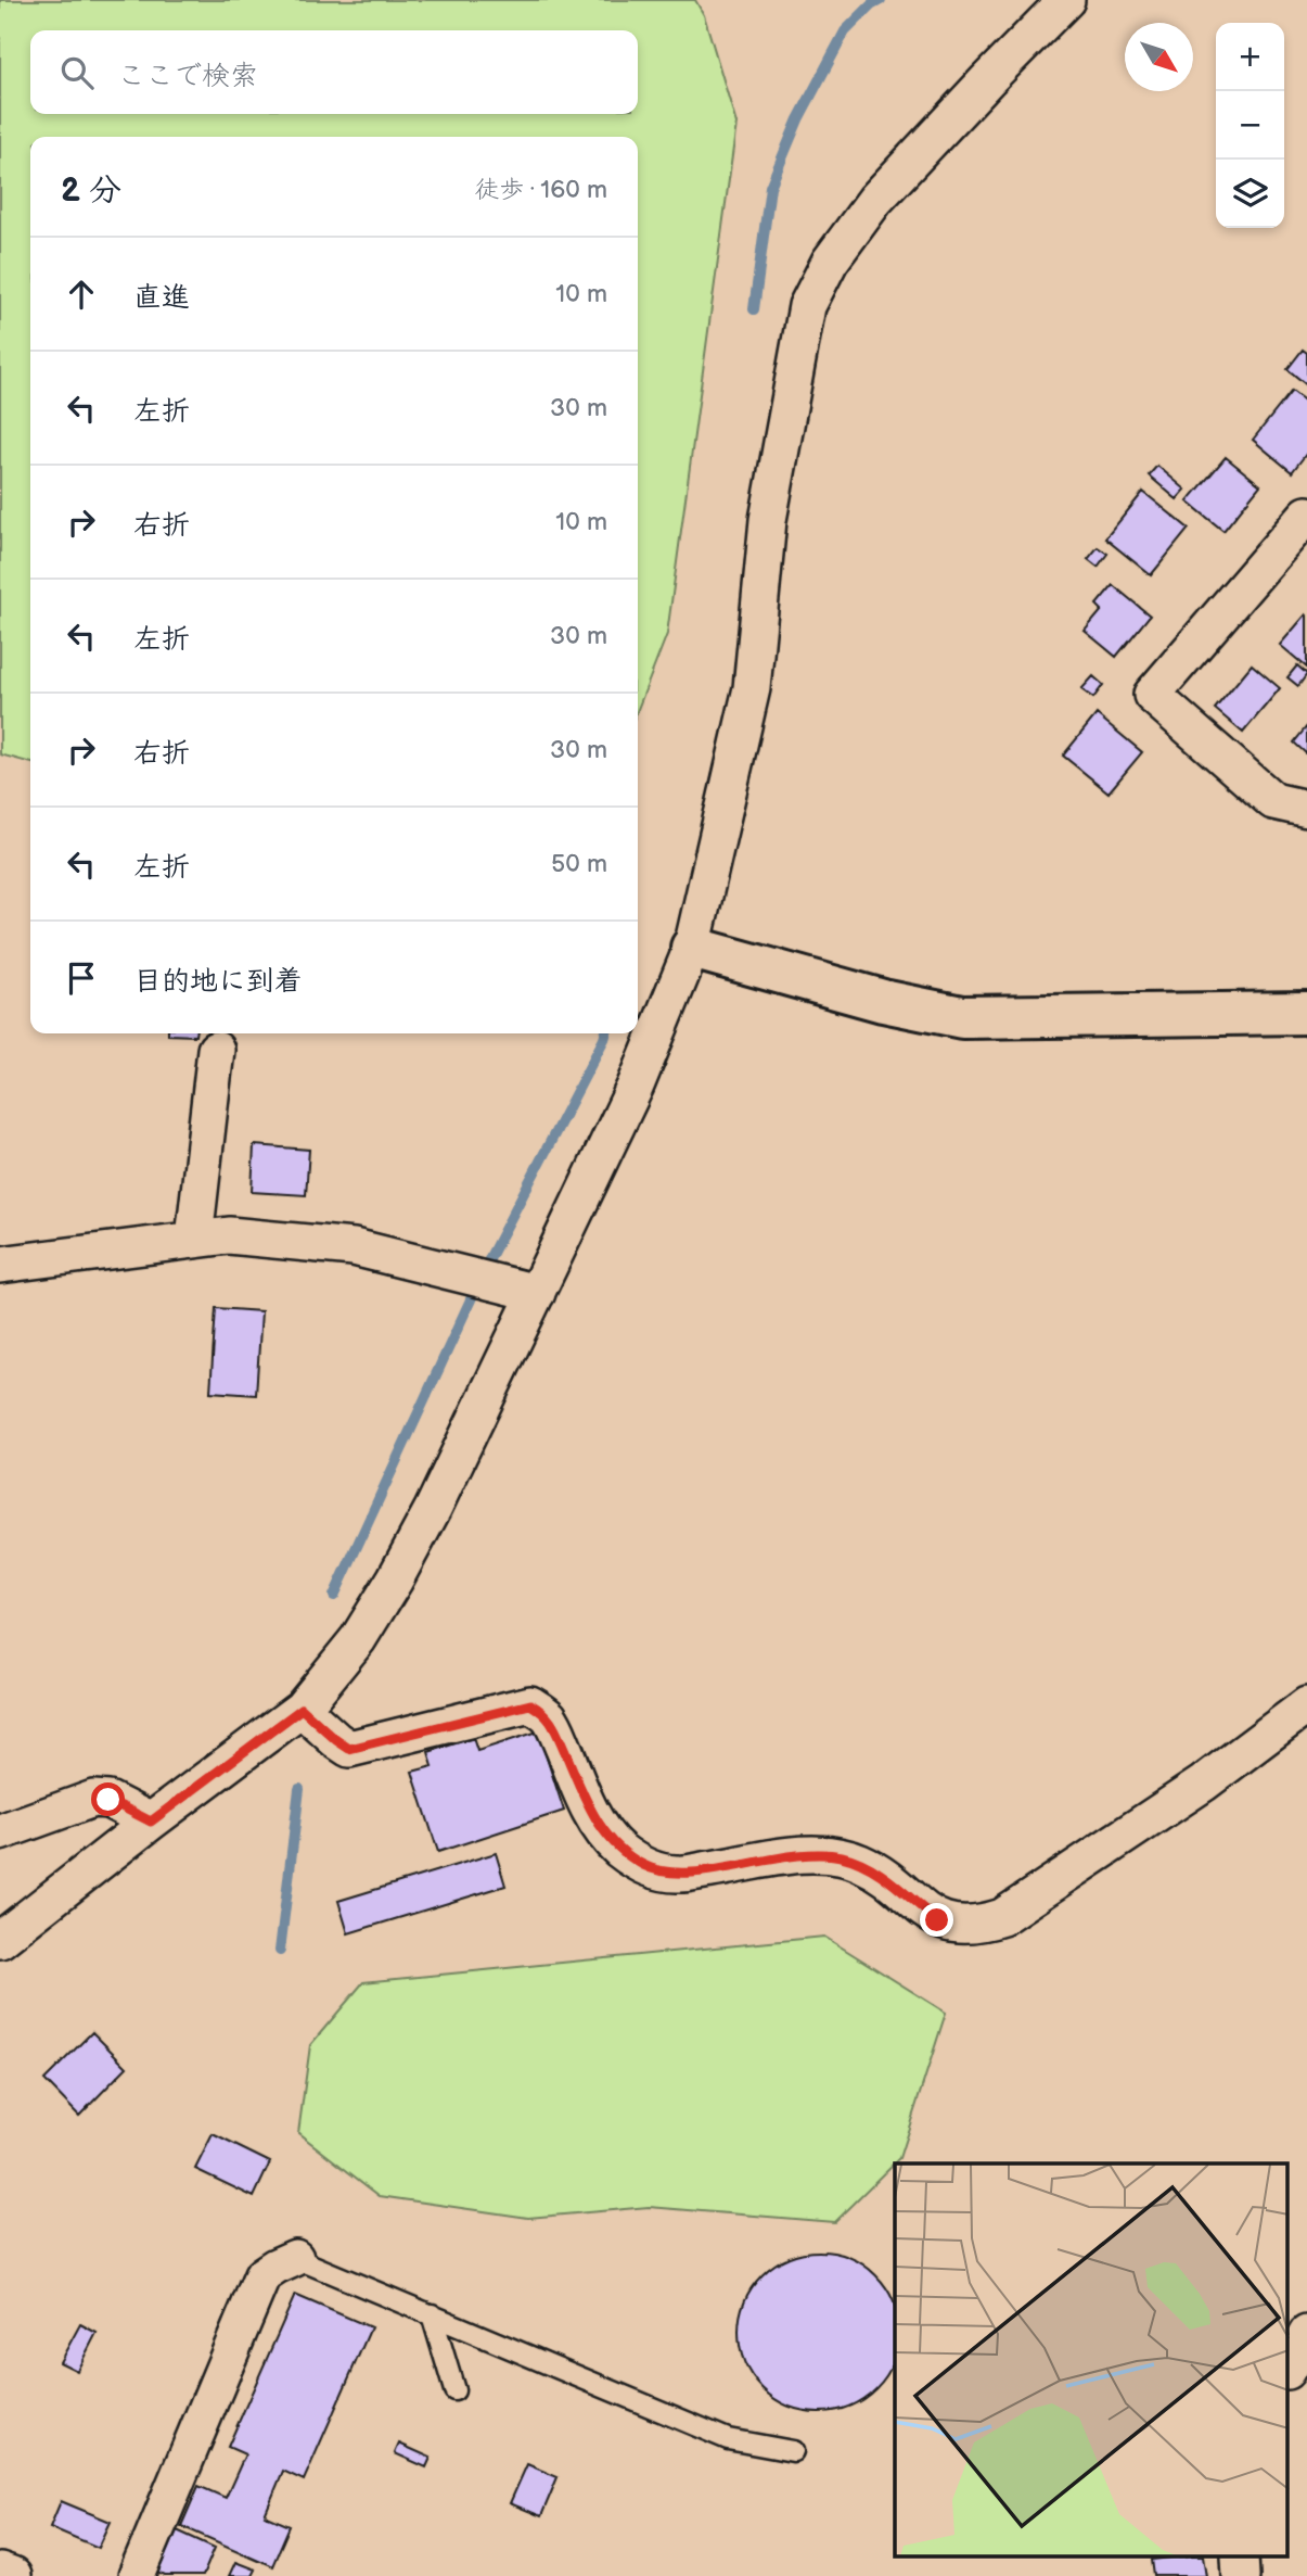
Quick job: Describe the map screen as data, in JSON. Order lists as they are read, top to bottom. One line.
{"north":"bottom right","page":{"map_buttons":["+","−"],"search":"ここで検索","heading":["2 分","徒歩 · 160 m"],"list":[["直進","10 m"],["左折","30 m"],["右折","10 m"],["左折","30 m"],["右折","30 m"],["左折","50 m"],"目的地に到着"]}}
